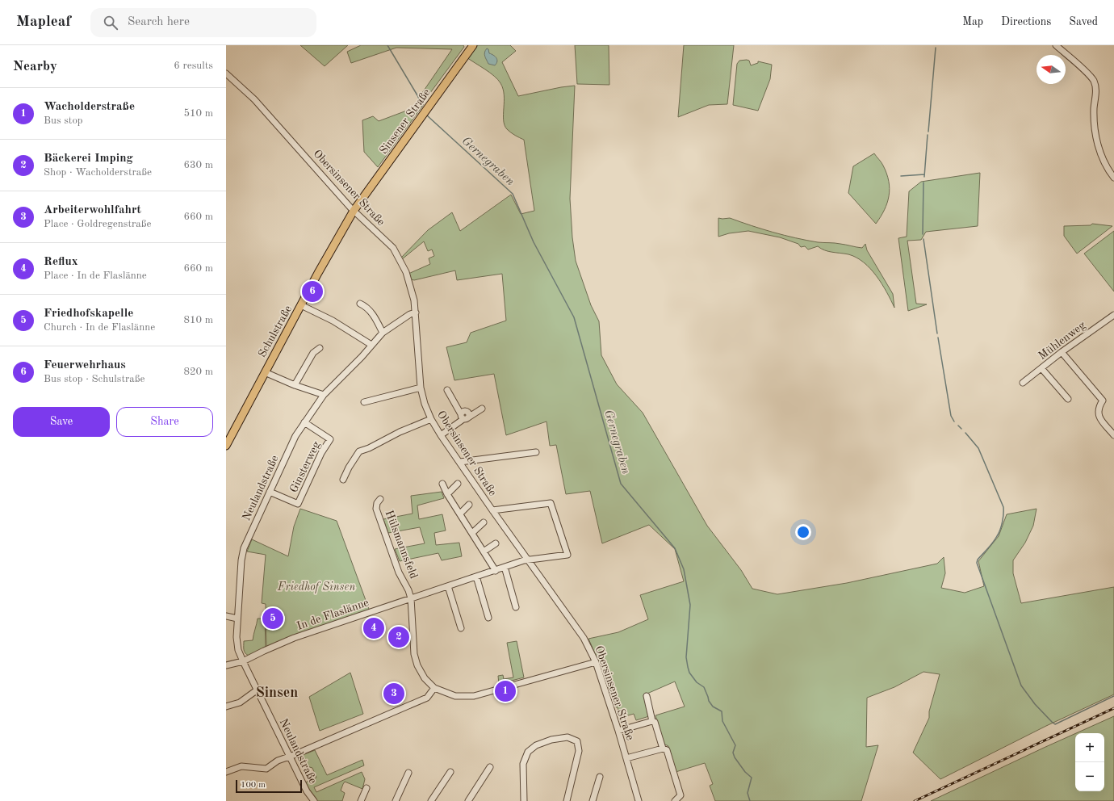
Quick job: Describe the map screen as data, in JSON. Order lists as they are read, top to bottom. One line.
{"streets":{"main road":["Sinsener Straße","Schulstraße"],"street":["Obersinsener Straße","Mühlenweg","Ginsterweg","Neulandstraße","Hülsmannsfeld","In de Flaslänne"]},"crossings":[["Sinsener Straße","Obersinsener Straße"],["Sinsener Straße","Schulstraße"],["Obersinsener Straße","Schulstraße"],["Obersinsener Straße","Neulandstraße"],["Obersinsener Straße","In de Flaslänne"],["Ginsterweg","Neulandstraße"],["Neulandstraße","In de Flaslänne"],["Hülsmannsfeld","In de Flaslänne"]],"districts":["Sinsen"],"water":["Gernegraben"],"parks":["Friedhof Sinsen"],"scale_bar":"100 m","north":"left","page":{"header":"Mapleaf","search":"Search here","nav":["Map","Directions","Saved"],"heading":["Nearby","6 results"],"list":[{"mark":"1","name":"Wacholderstraße","note":"Bus stop","value":"510 m"},{"mark":"2","name":"Bäckerei Imping","note":"Shop · Wacholderstraße","value":"630 m"},{"mark":"3","name":"Arbeiterwohlfahrt","note":"Place · Goldregenstraße","value":"660 m"},{"mark":"4","name":"Reflux","note":"Place · In de Flaslänne","value":"660 m"},{"mark":"5","name":"Friedhofskapelle","note":"Church · In de Flaslänne","value":"810 m"},{"mark":"6","name":"Feuerwehrhaus","note":"Bus stop · Schulstraße","value":"820 m"}],"pins":["6","5","4","2","1","3"],"buttons":["Save","Share"],"map_buttons":["+","−"],"scale":"100 m"}}
